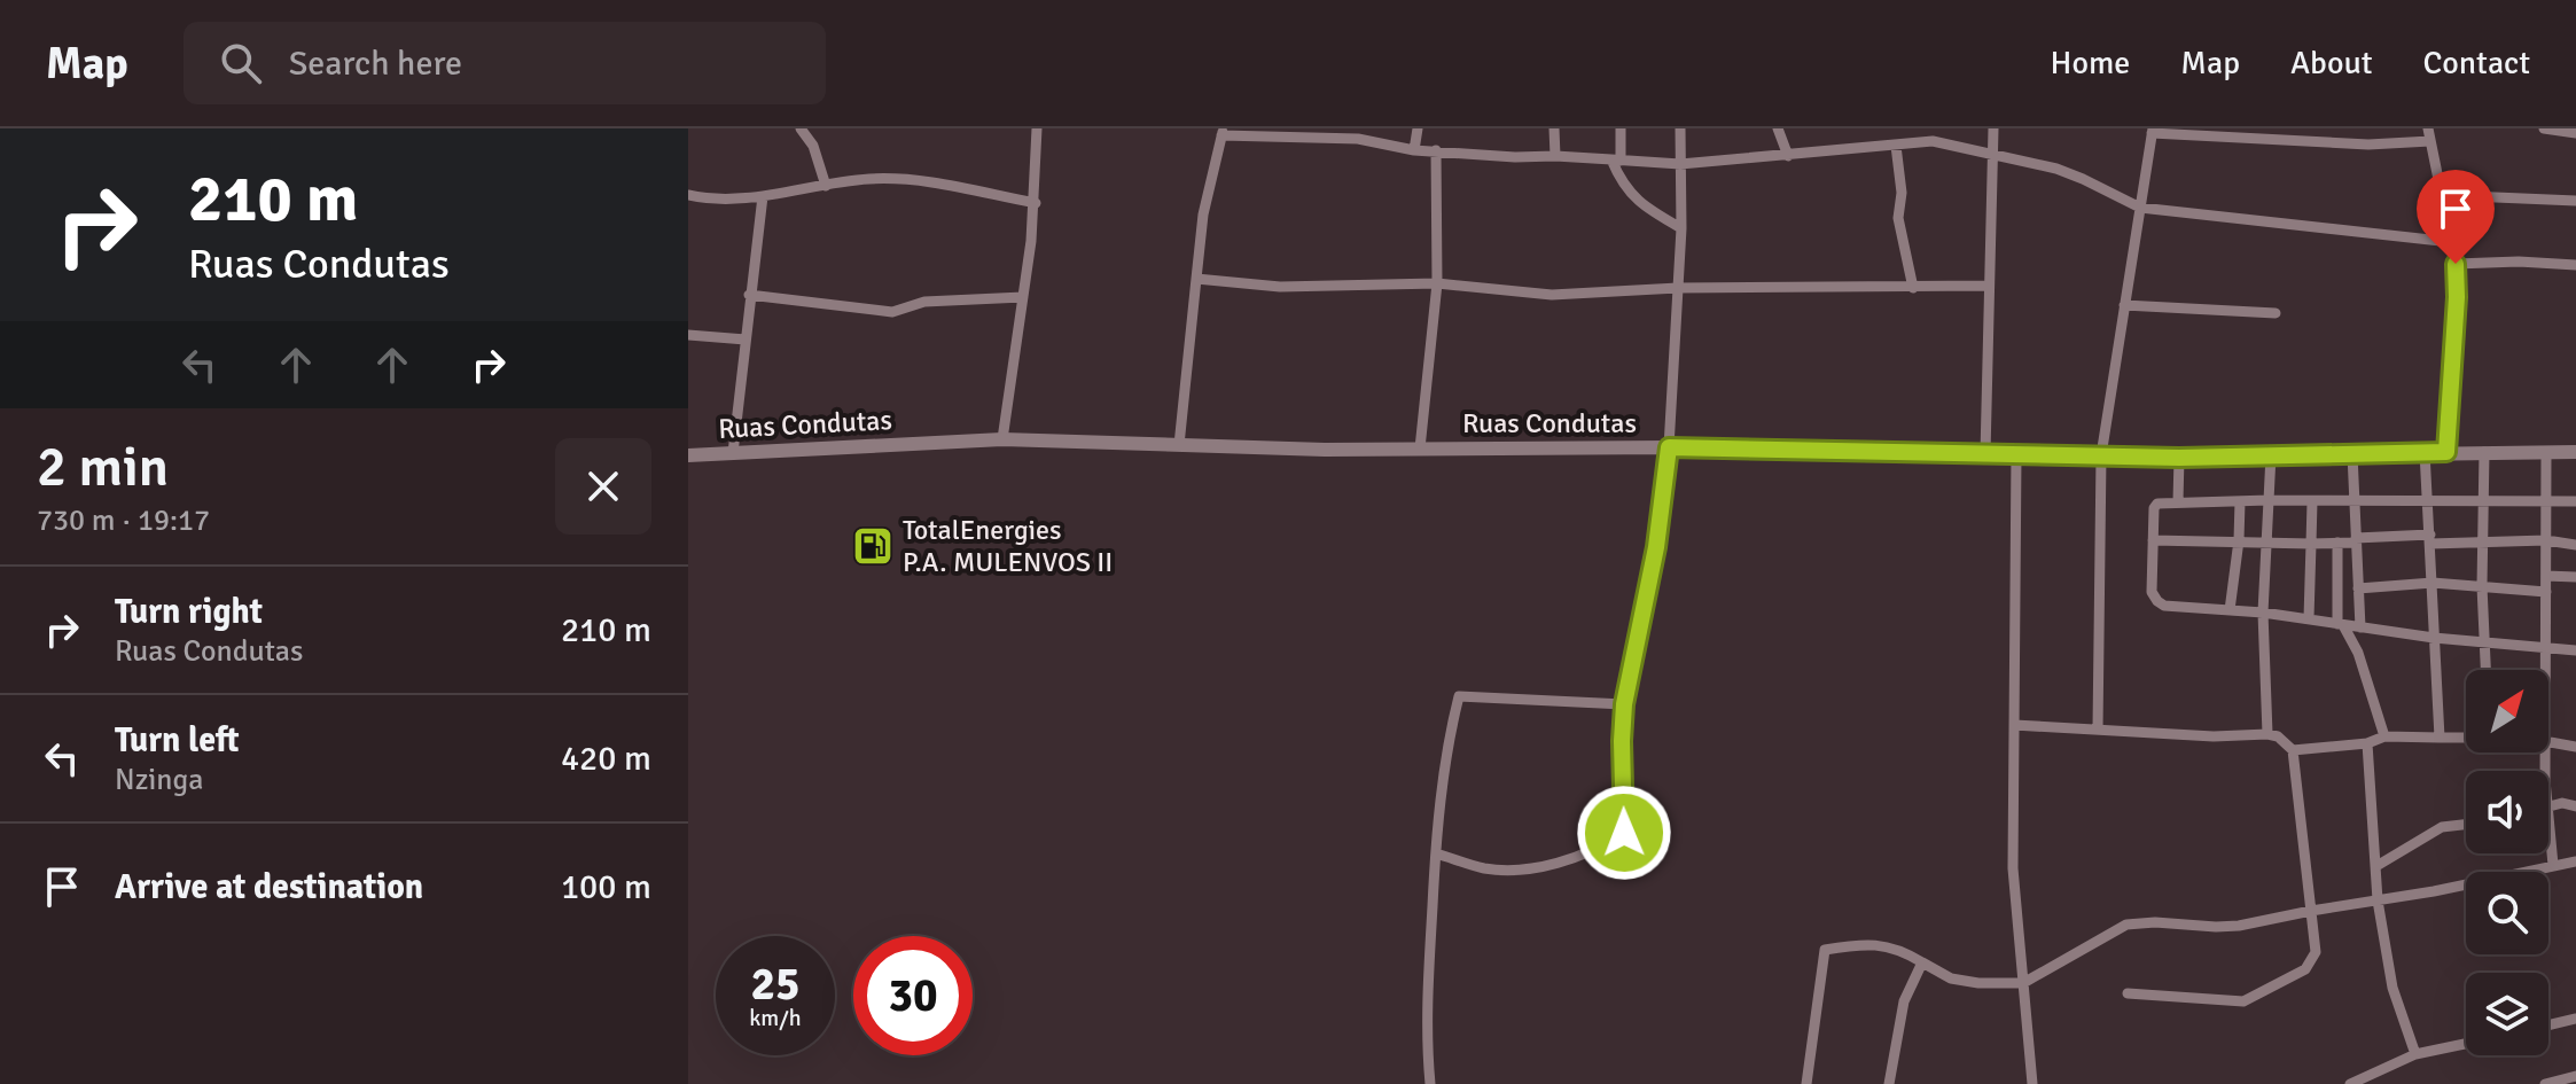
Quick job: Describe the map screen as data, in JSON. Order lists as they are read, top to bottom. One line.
{"streets":{"street":["Ruas Condutas"]},"places":{"fuel station":["TotalEnergies P.A. MULENVOS II"]},"north":"top right","page":{"header":"Map","search":"Search here","nav":["Home","Map","About","Contact"],"turn":["210 m","Ruas Condutas"],"heading":["2 min","730 m · 19:17"],"list":[{"name":"Turn right","note":"Ruas Condutas","value":"210 m"},{"name":"Turn left","note":"Nzinga","value":"420 m"},{"name":"Arrive at destination","value":"100 m"}],"speed":"25 km/h","limit":"30"}}
